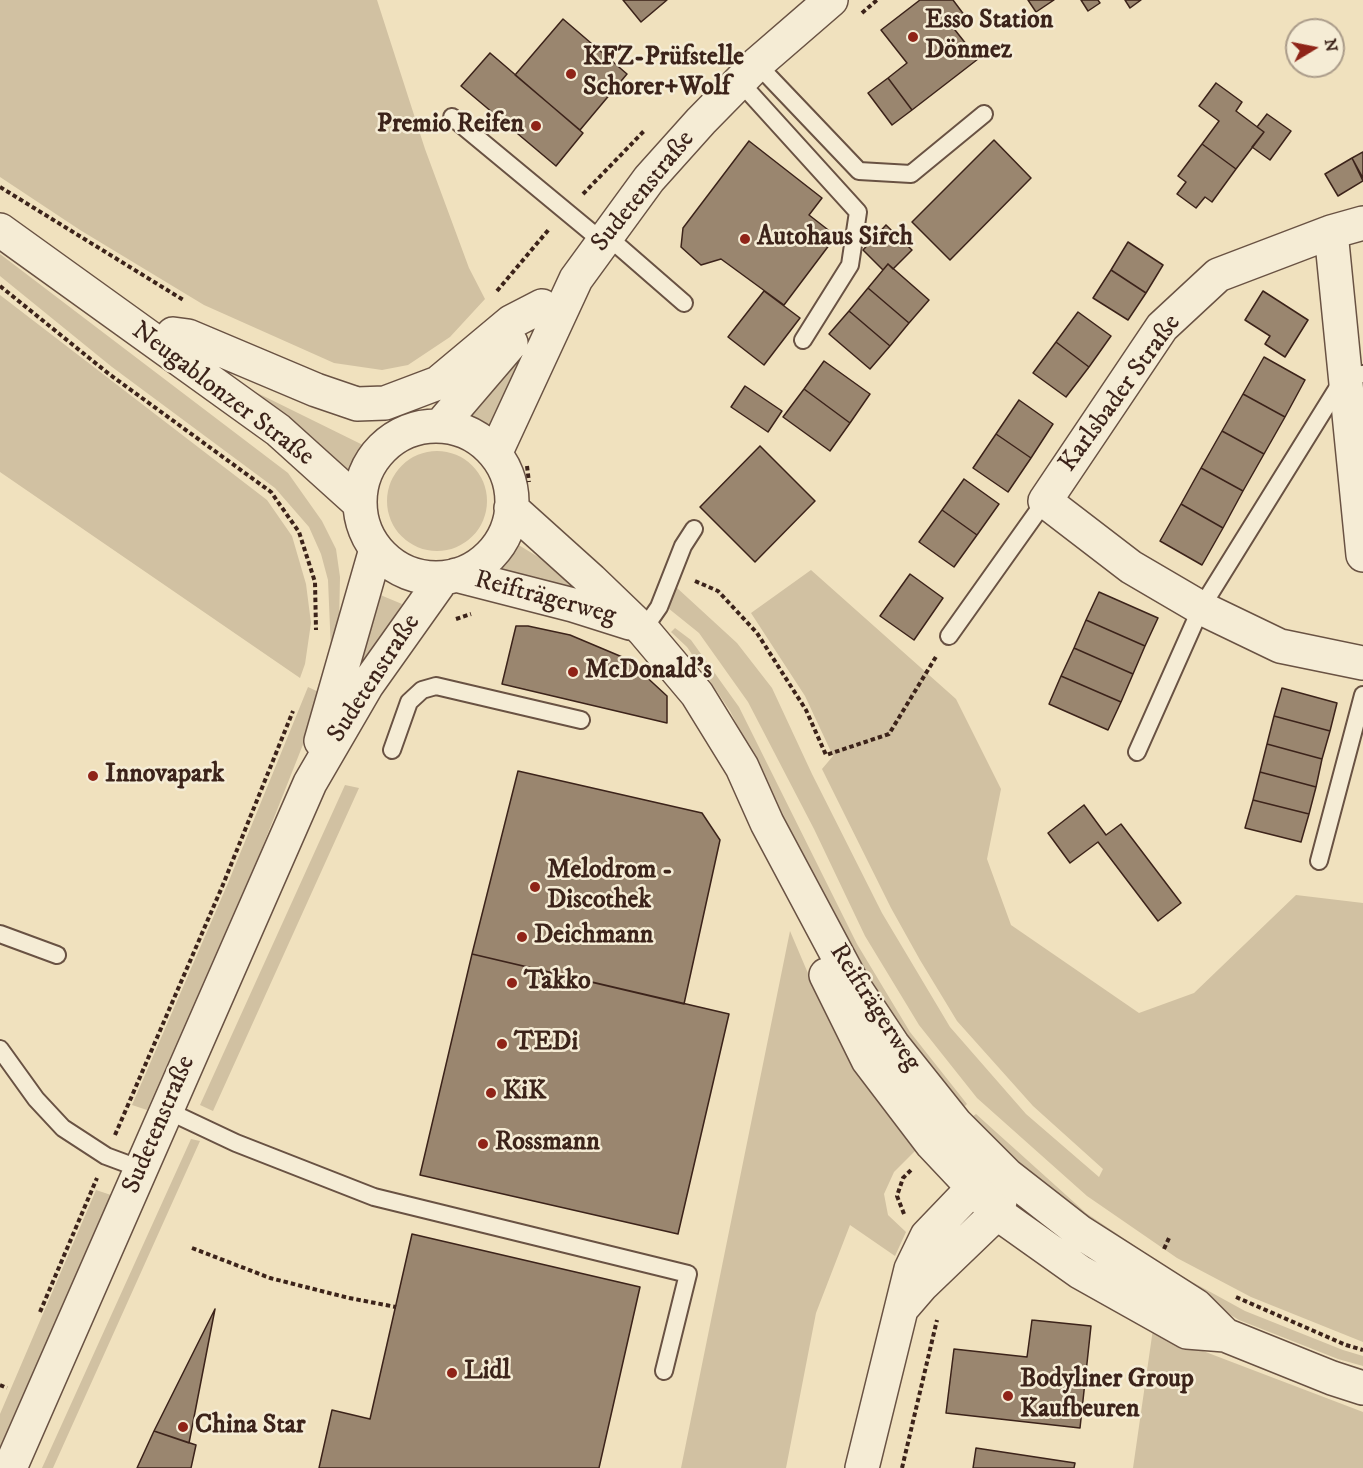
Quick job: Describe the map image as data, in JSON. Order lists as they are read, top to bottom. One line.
{"streets":{"street":["Sudetenstraße","Karlsbader Straße","Neugablonzer Straße","Reifträgerweg"]},"crossings":[["Sudetenstraße","Neugablonzer Straße"],["Sudetenstraße","Reifträgerweg"],["Neugablonzer Straße","Reifträgerweg"]],"places":["Esso Station Dönmez","KFZ-Prüfstelle Schorer+Wolf","Premio Reifen","Autohaus Sirch","McDonald's","Innovapark","Melodrom - Discothek","Deichmann","Takko","TEDi","KiK","Rossmann","Lidl","Bodyliner Group Kaufbeuren","China Star"],"north":"right"}
